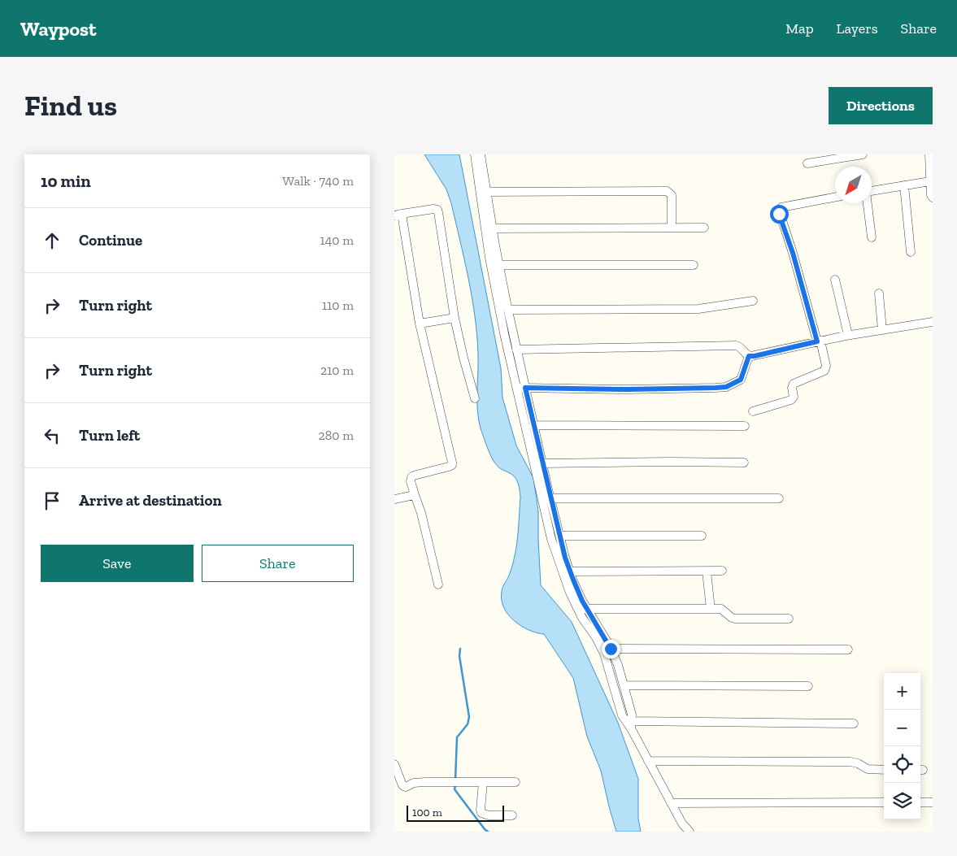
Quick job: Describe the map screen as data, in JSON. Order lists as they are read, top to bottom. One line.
{"scale_bar":"100 m","north":"bottom left","page":{"header":"Waypost","nav":["Map","Layers","Share"],"buttons":["Directions",["Save","Share"]],"title":"Find us","heading":["10 min","Walk · 740 m"],"list":[["Continue","140 m"],["Turn right","110 m"],["Turn right","210 m"],["Turn left","280 m"],"Arrive at destination"],"map_buttons":["+","−"],"scale":"100 m"}}
